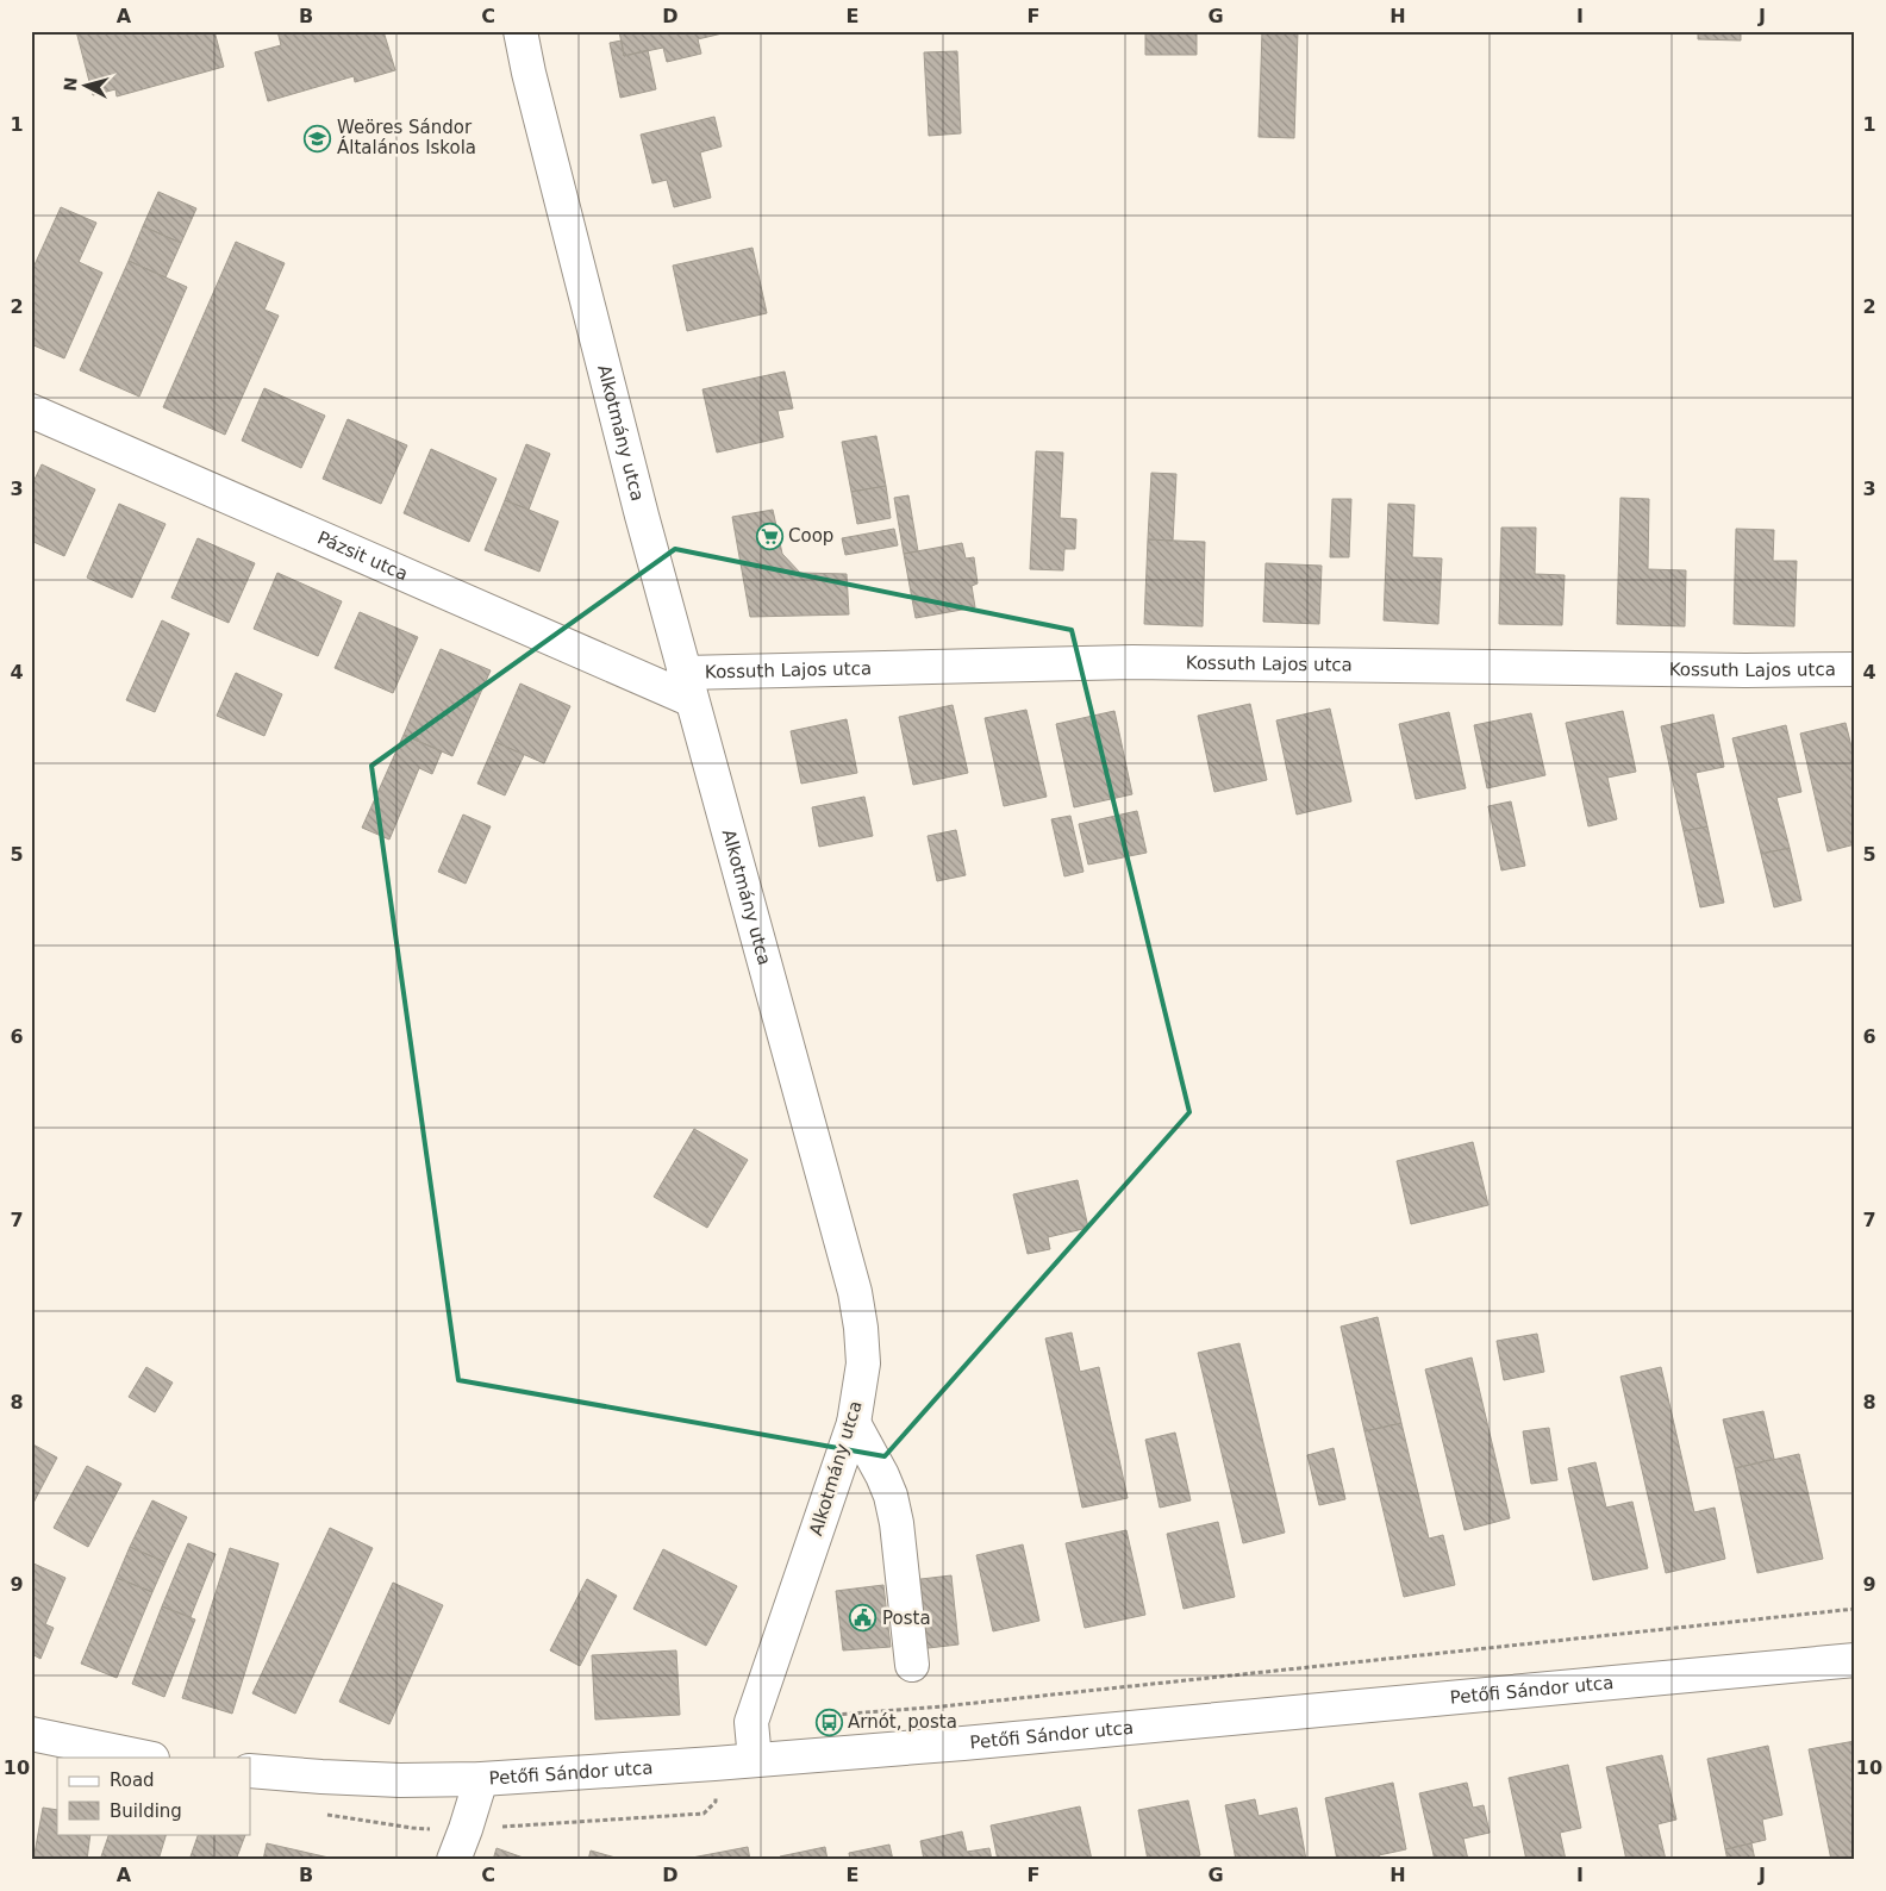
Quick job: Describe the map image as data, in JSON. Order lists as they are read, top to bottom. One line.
{"streets":{"street":["Alkotmány utca","Pázsit utca","Kossuth Lajos utca","Petőfi Sándor utca"]},"crossings":[["Alkotmány utca","Pázsit utca"],["Alkotmány utca","Kossuth Lajos utca"],["Alkotmány utca","Petőfi Sándor utca"],["Pázsit utca","Kossuth Lajos utca"]],"places":{"school or university":["Weöres Sándor Általános Iskola"],"supermarket":["Coop"],"public building":["Posta"],"bus stop":["Arnót, posta"]},"legend":["Road","Building"],"north":"left","grid":{"columns":["A","B","C","D","E","F","G","H","I","J"],"rows":["1","2","3","4","5","6","7","8","9","10"]}}
